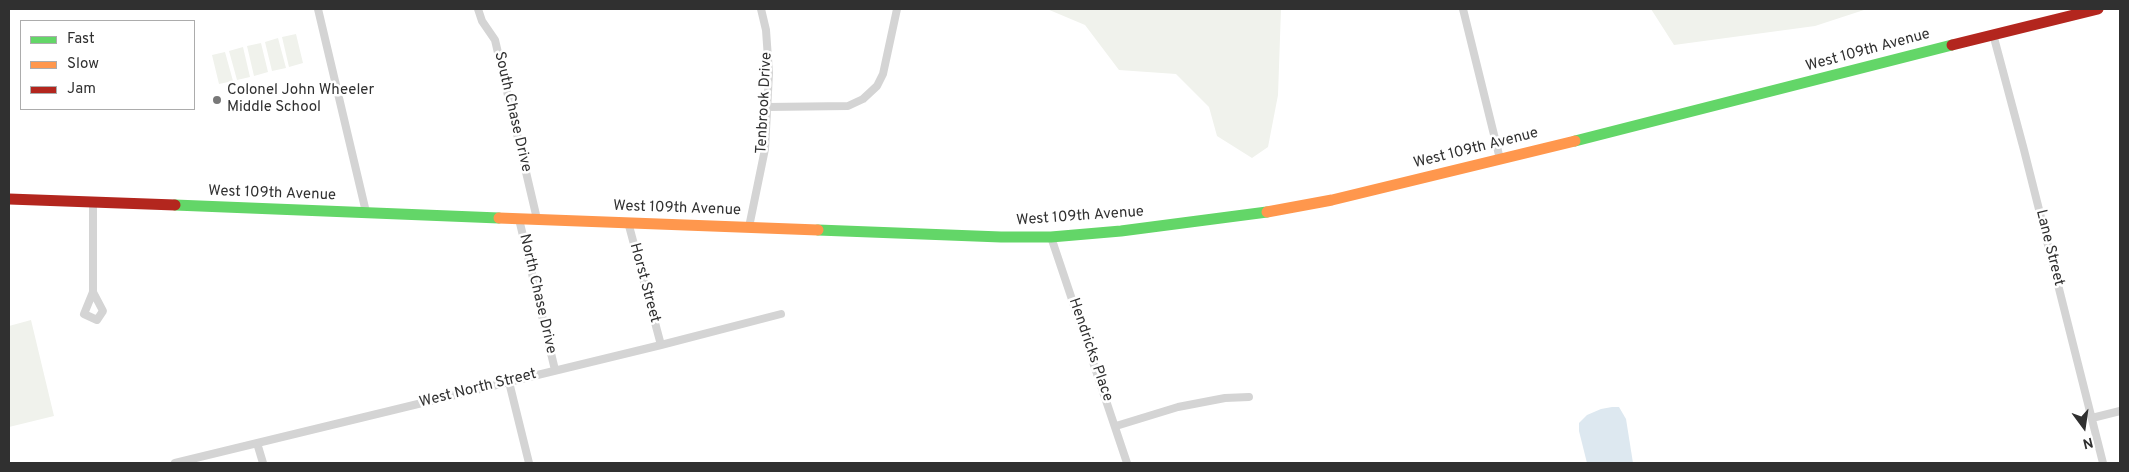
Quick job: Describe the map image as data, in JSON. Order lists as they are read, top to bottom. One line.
{"streets":{"main road":["West 109th Avenue"],"street":["Tenbrook Drive","South Chase Drive","Lane Street","Horst Street","North Chase Drive","Hendricks Place","West North Street"]},"crossings":[["West 109th Avenue","Tenbrook Drive"],["West 109th Avenue","South Chase Drive"],["West 109th Avenue","Lane Street"],["West 109th Avenue","Horst Street"],["West 109th Avenue","North Chase Drive"],["West 109th Avenue","Hendricks Place"],["Horst Street","West North Street"],["North Chase Drive","West North Street"]],"places":["Colonel John Wheeler Middle School"],"legend":["Fast","Slow","Jam"],"north":"bottom"}
